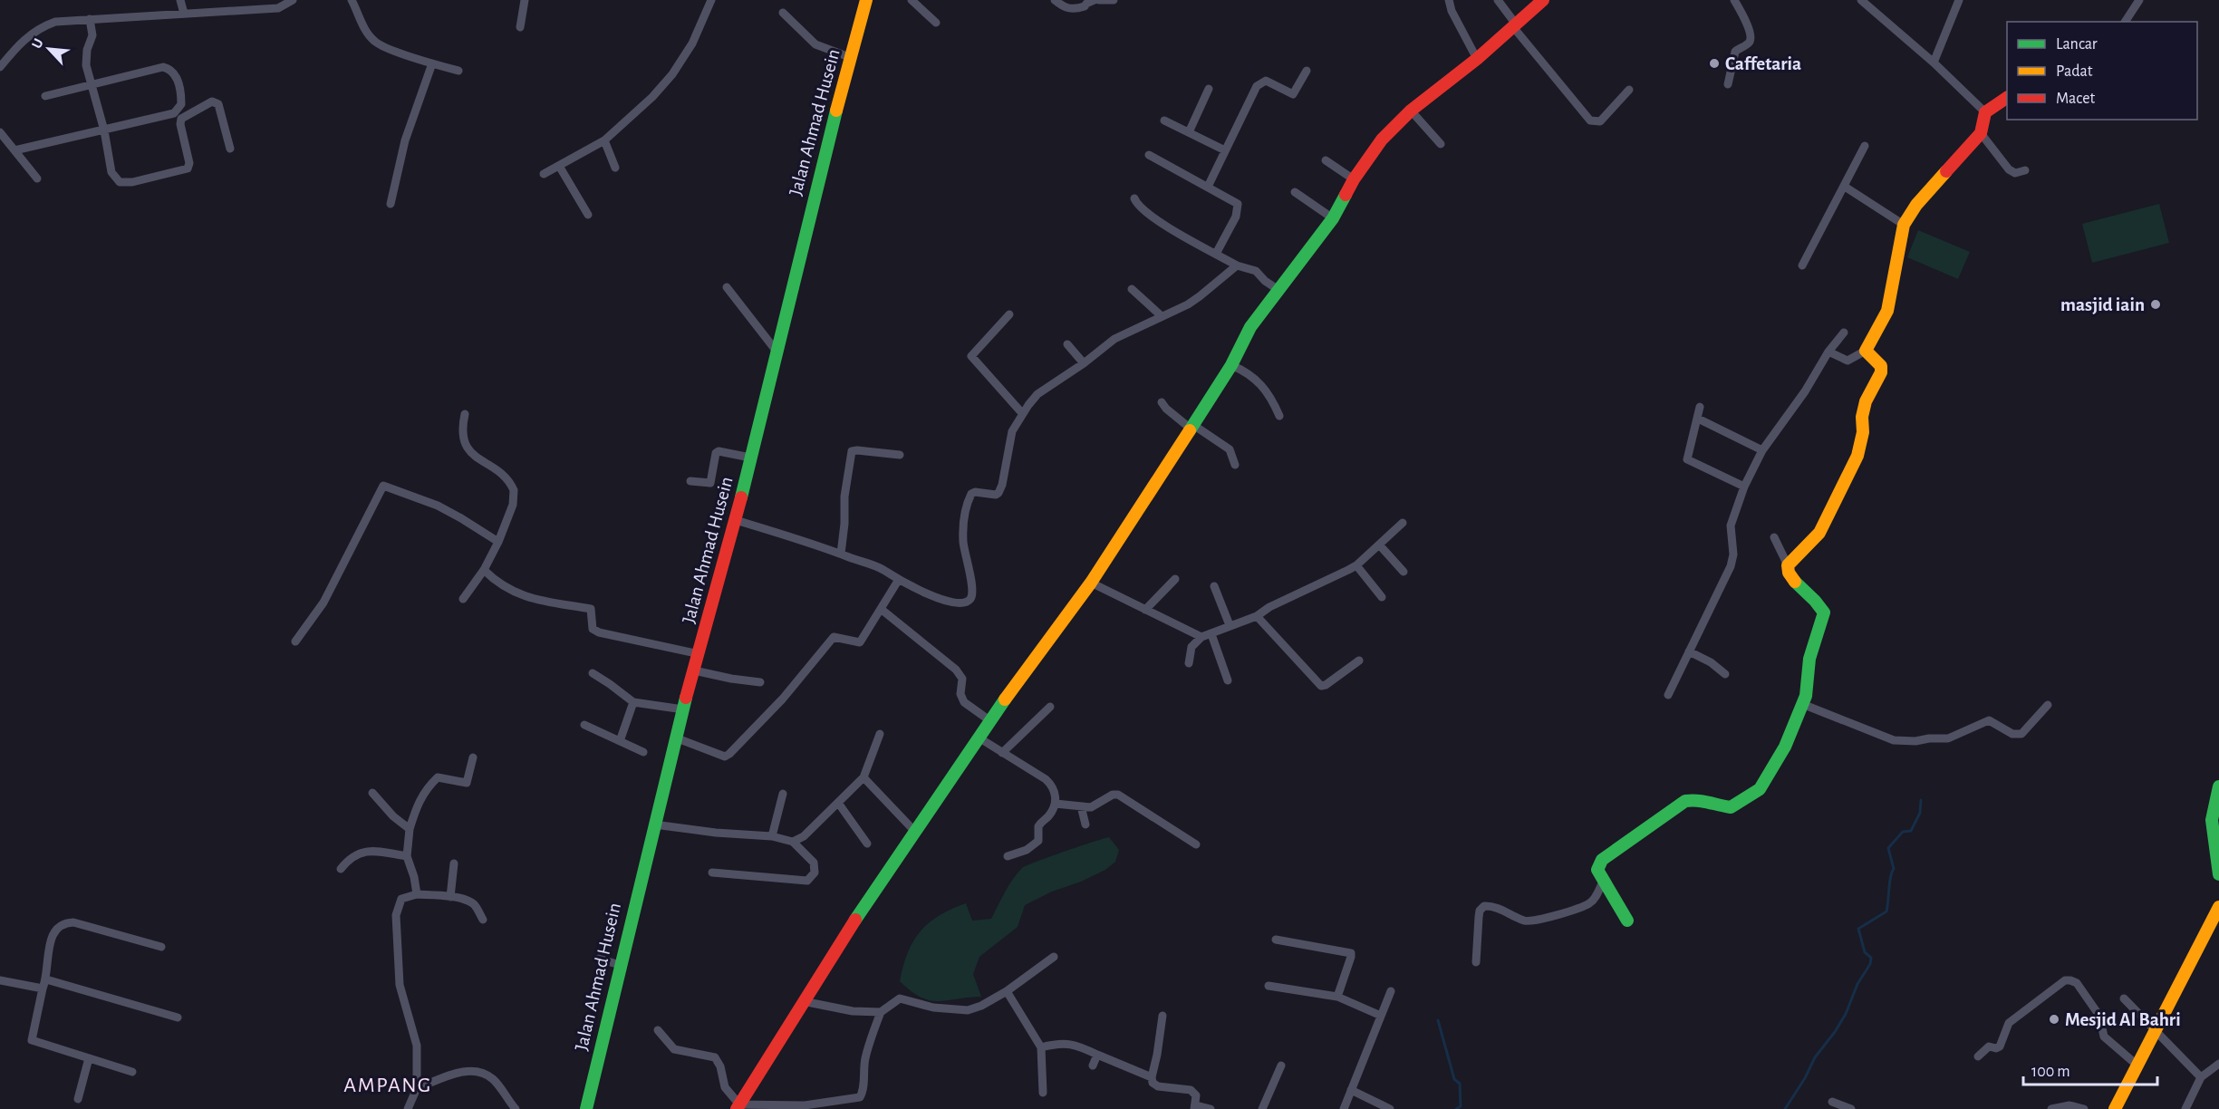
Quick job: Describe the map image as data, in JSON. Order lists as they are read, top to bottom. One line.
{"streets":{"street":["Jalan Ahmad Husein"]},"districts":["AMPANG"],"places":["Caffetaria","masjid iain","Mesjid Al Bahri"],"legend":["Lancar","Padat","Macet"],"scale_bar":"100 m","north":"top left"}
